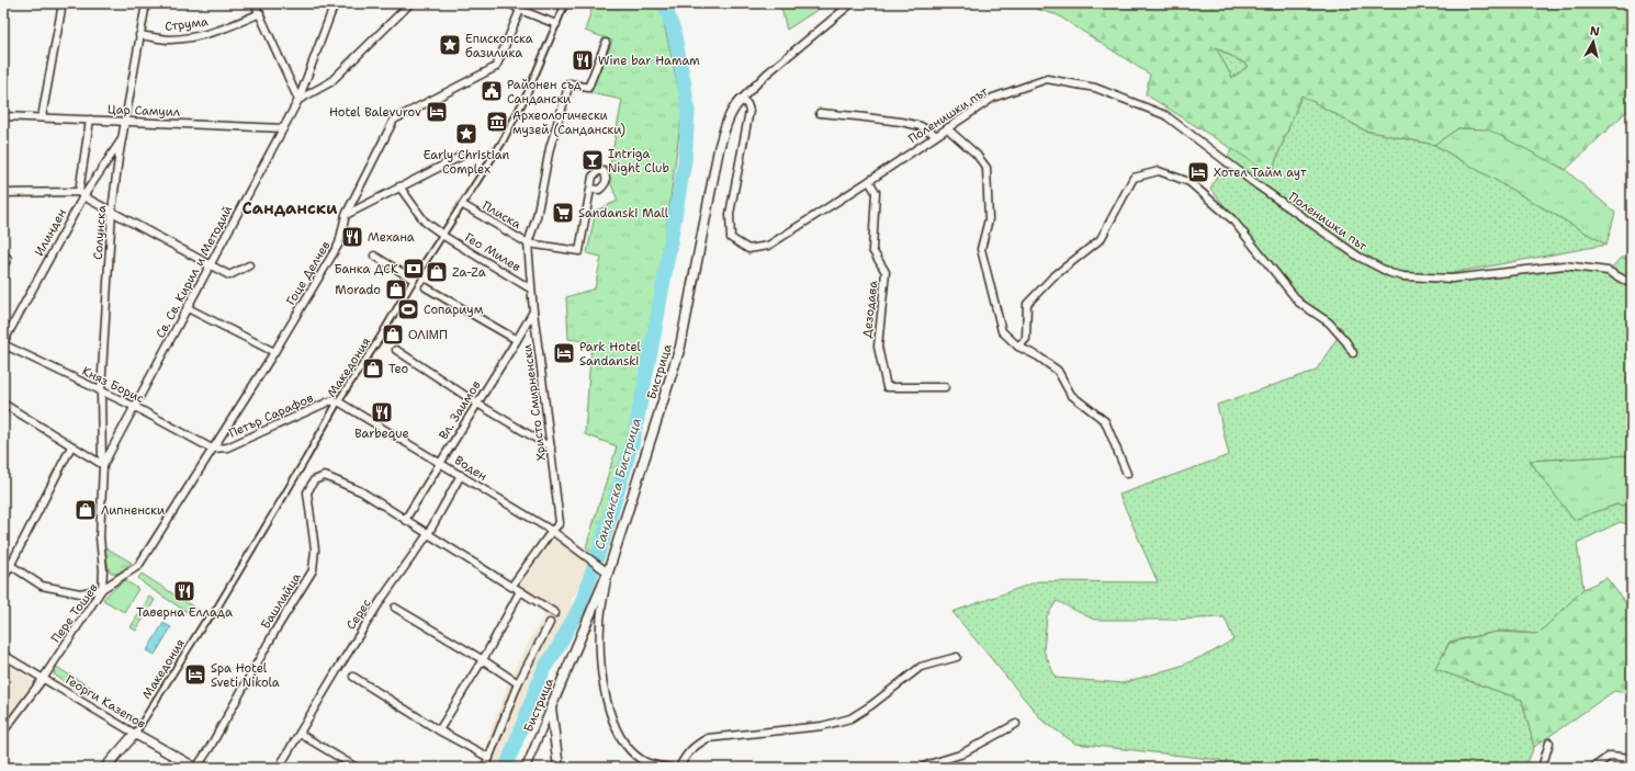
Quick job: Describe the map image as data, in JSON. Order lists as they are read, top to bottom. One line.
{"streets":{"street":["Струма","Цар Самуил","Поленишки път","Плиска","Илинден","Солунска","Гео Милев","Св. Св. Кирил и Методий","Гоце Делчев","Дезодава","Македония","Бистрица","Княз Борис","Христо Смирненски","Вл. Заимов","Петър Сарафов","Воден","Башлийца","Пере Тошев","Серес","Георги Казепов"]},"crossings":[["Струма","Солунска"],["Цар Самуил","Солунска"],["Цар Самуил","Св. Св. Кирил и Методий"],["Поленишки път","Дезодава"],["Поленишки път","Бистрица"],["Плиска","Македония"],["Плиска","Христо Смирненски"],["Илинден","Солунска"],["Илинден","Княз Борис"],["Солунска","Св. Св. Кирил и Методий"],["Солунска","Княз Борис"],["Солунска","Пере Тошев"],["Гео Милев","Македония"],["Гео Милев","Христо Смирненски"],["Св. Св. Кирил и Методий","Княз Борис"],["Гоце Делчев","Княз Борис"],["Гоце Делчев","Петър Сарафов"],["Гоце Делчев","Пере Тошев"],["Македония","Петър Сарафов"],["Македония","Воден"],["Македония","Георги Казепов"],["Бистрица","Воден"],["Княз Борис","Петър Сарафов"],["Княз Борис","Пере Тошев"],["Христо Смирненски","Вл. Заимов"],["Христо Смирненски","Воден"],["Вл. Заимов","Воден"],["Вл. Заимов","Башлийца"],["Петър Сарафов","Воден"],["Петър Сарафов","Пере Тошев"],["Воден","Серес"],["Башлийца","Серес"],["Башлийца","Георги Казепов"],["Пере Тошев","Георги Казепов"]],"districts":["Сандански"],"water":["Санданска Бистрица"],"places":{"place":["Епископска базилика","Early Christian Complex"],"restaurant":["Wine bar Hamam","Механа","Barbeque","Таверна Еллада"],"public building":["Районен съд Сандански"],"hotel":["Hotel Balevurov","Хотел Тайм аут","Park Hotel Sandanski","Spa Hotel Sveti Nikola"],"museum":["Археологически музей (Сандански)"],"bar":["Intriga Night Club"],"supermarket":["Sandanski Mall"],"bank":["Банка ДСК"],"shop":["Za-Za","Morado","ΟΛΙΜΠ","Тео","Липненски"],"sports":["Сопариум"]},"north":"top"}
